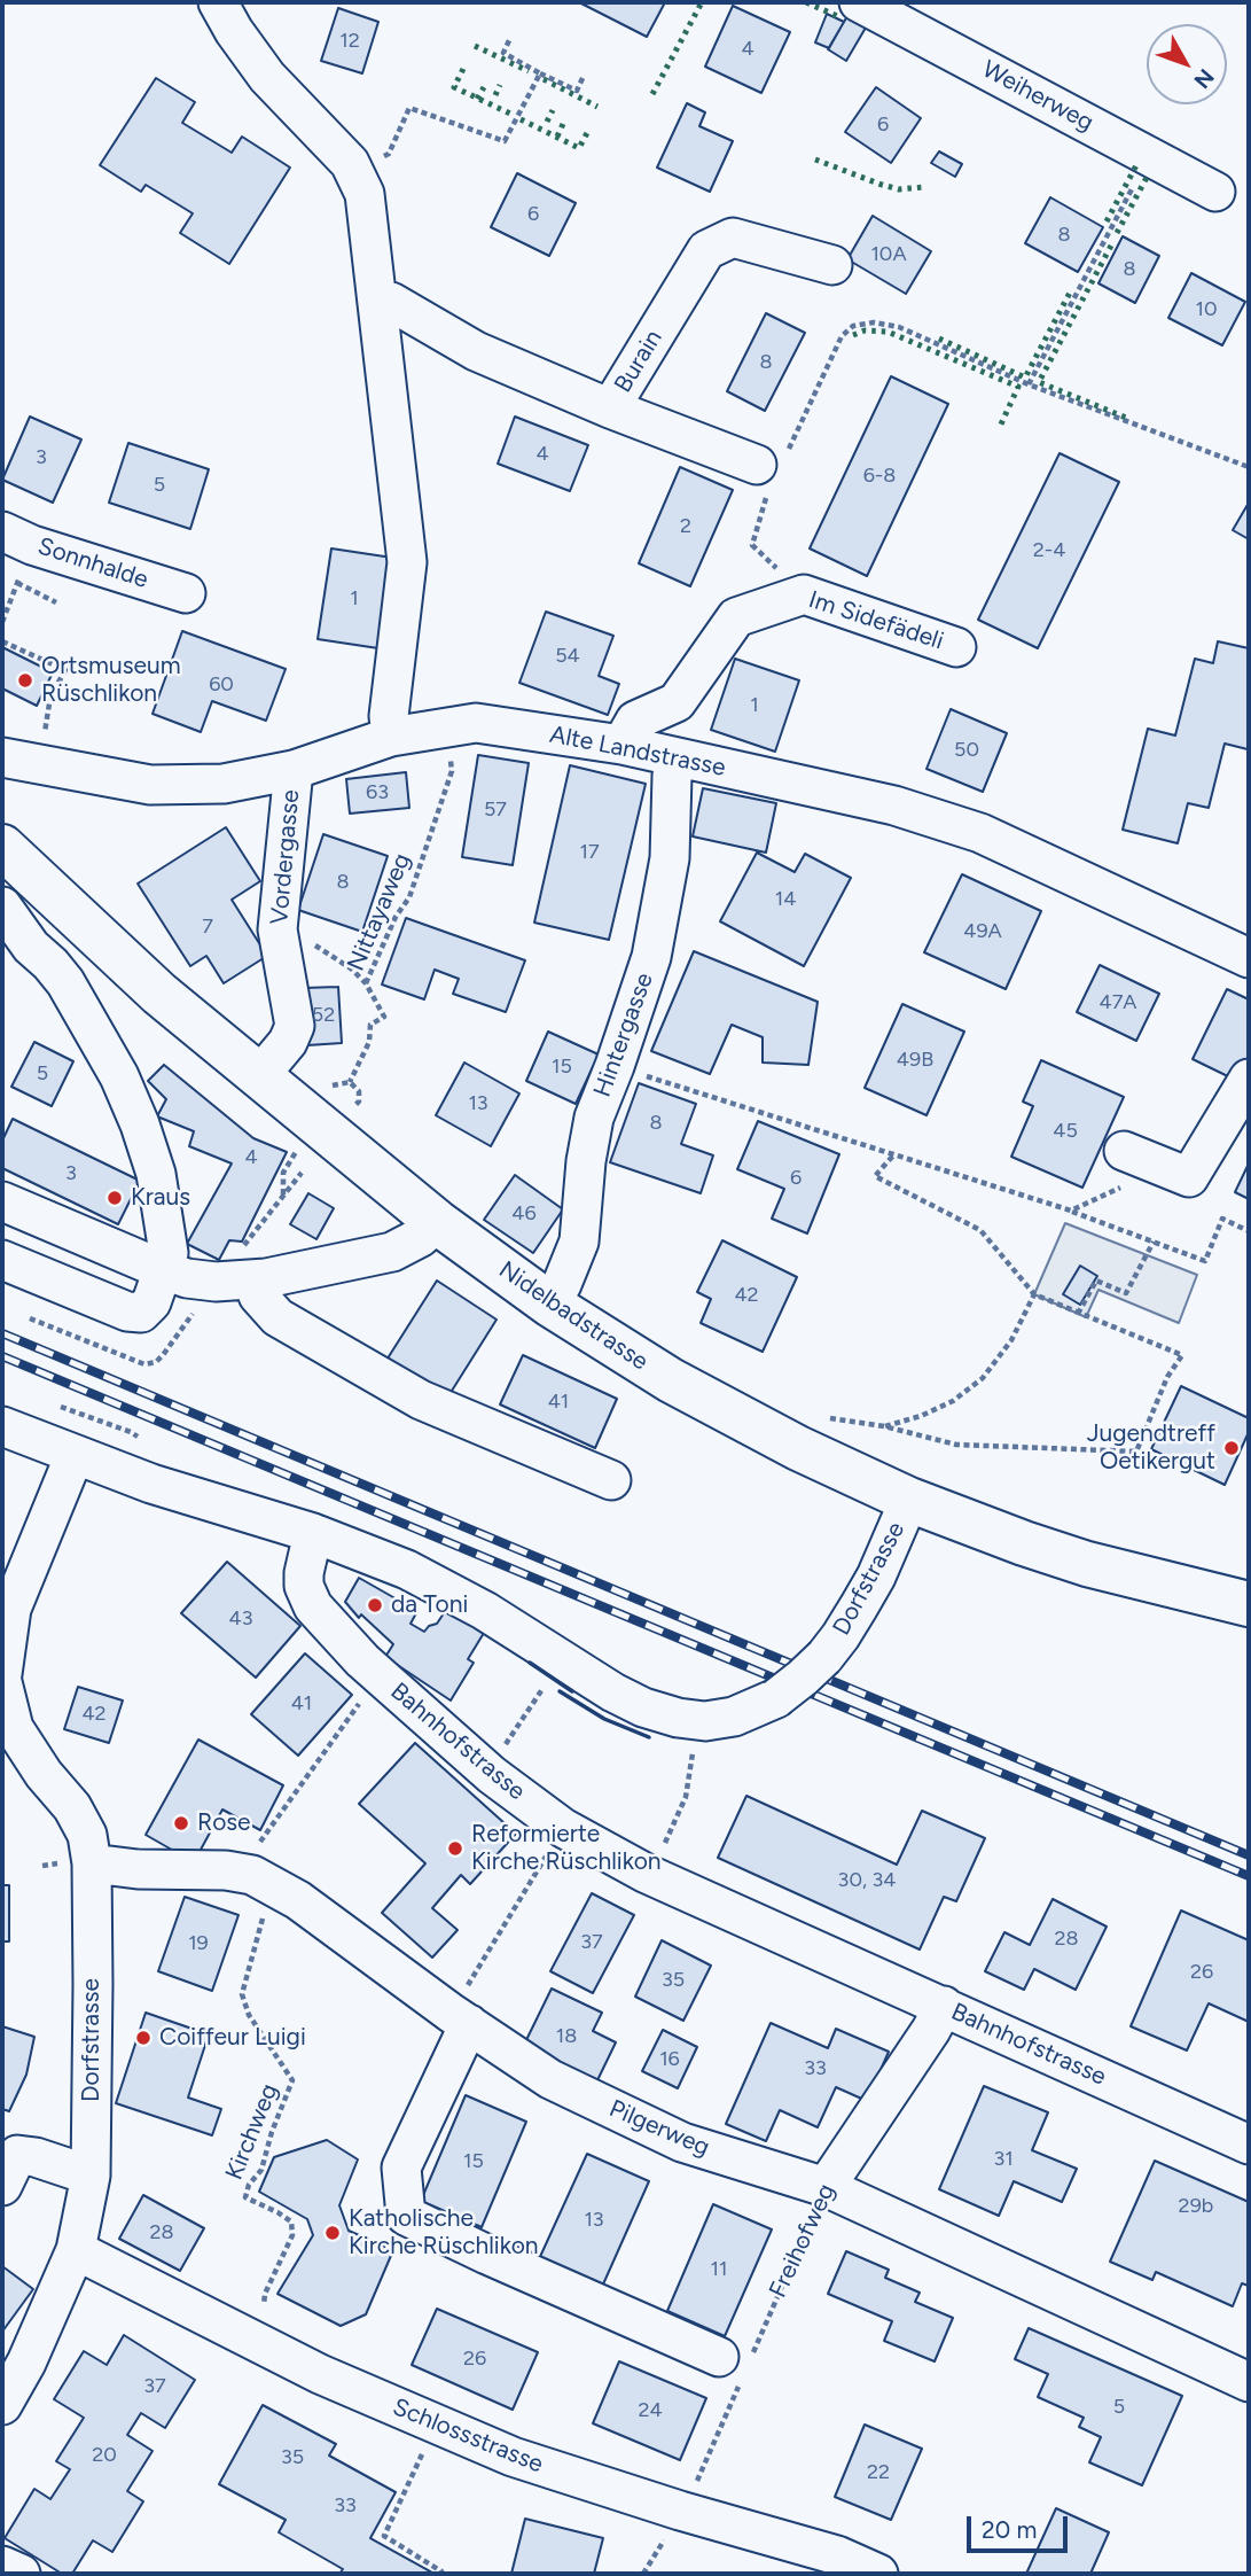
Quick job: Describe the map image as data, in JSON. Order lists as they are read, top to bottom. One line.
{"streets":{"main road":["Nidelbadstrasse"],"street":["Weiherweg","Burain","Sonnhalde","Im Sidefädeli","Alte Landstrasse","Vordergasse","Hintergasse","Dorfstrasse","Bahnhofstrasse","Pilgerweg","Freihofweg","Schlossstrasse"],"path":["Nittayaweg","Kirchweg"]},"crossings":[["Im Sidefädeli","Alte Landstrasse"],["Alte Landstrasse","Vordergasse"],["Alte Landstrasse","Hintergasse"],["Vordergasse","Nidelbadstrasse"],["Hintergasse","Nidelbadstrasse"],["Nidelbadstrasse","Dorfstrasse"],["Dorfstrasse","Bahnhofstrasse"],["Dorfstrasse","Pilgerweg"],["Dorfstrasse","Schlossstrasse"],["Bahnhofstrasse","Freihofweg"],["Pilgerweg","Kirchweg"],["Pilgerweg","Freihofweg"]],"places":["Ortsmuseum Rüschlikon","Kraus","Jugendtreff Oetikergut","da Toni","Rose","Reformierte Kirche Rüschlikon","Coiffeur Luigi","Katholische Kirche Rüschlikon"],"house_numbers":["12","4","6","6","8","10A","8","10","8","4","3","6-8","5","2","2-4","1","54","60","1","50","63","57","17","8","14","7","49A","47A","52","49B","15","5","13","8","45","4","3","6","46","42","41","43","41","42","30, 34","28","37","19","26","35","18","16","33","31","15","29b","13","28","11","26","37","5","24","20","35","22","33"],"scale_bar":"20 m","north":"bottom right"}
